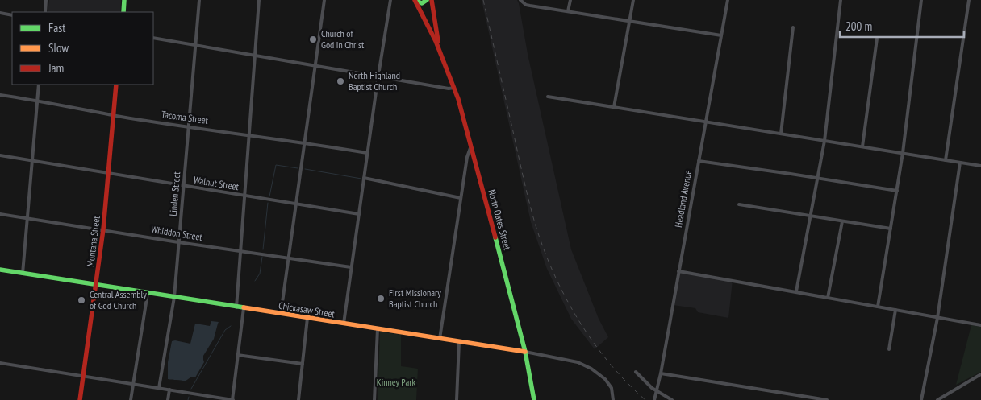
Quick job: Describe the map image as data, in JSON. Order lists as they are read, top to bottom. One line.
{"streets":{"street":["Tacoma Street","Walnut Street","Linden Street","Headland Avenue","North Oates Street","Whiddon Street","Montana Street","Chickasaw Street"]},"crossings":[["Tacoma Street","Linden Street"],["Tacoma Street","Montana Street"],["Walnut Street","Linden Street"],["Walnut Street","Montana Street"],["Linden Street","Whiddon Street"],["Linden Street","Chickasaw Street"],["North Oates Street","Chickasaw Street"],["Whiddon Street","Montana Street"],["Montana Street","Chickasaw Street"]],"parks":["Kinney Park"],"places":["Church of God in Christ","North Highland Baptist Church","First Missionary Baptist Church","Central Assembly of God Church"],"legend":["Fast","Slow","Jam"],"scale_bar":"200 m"}
